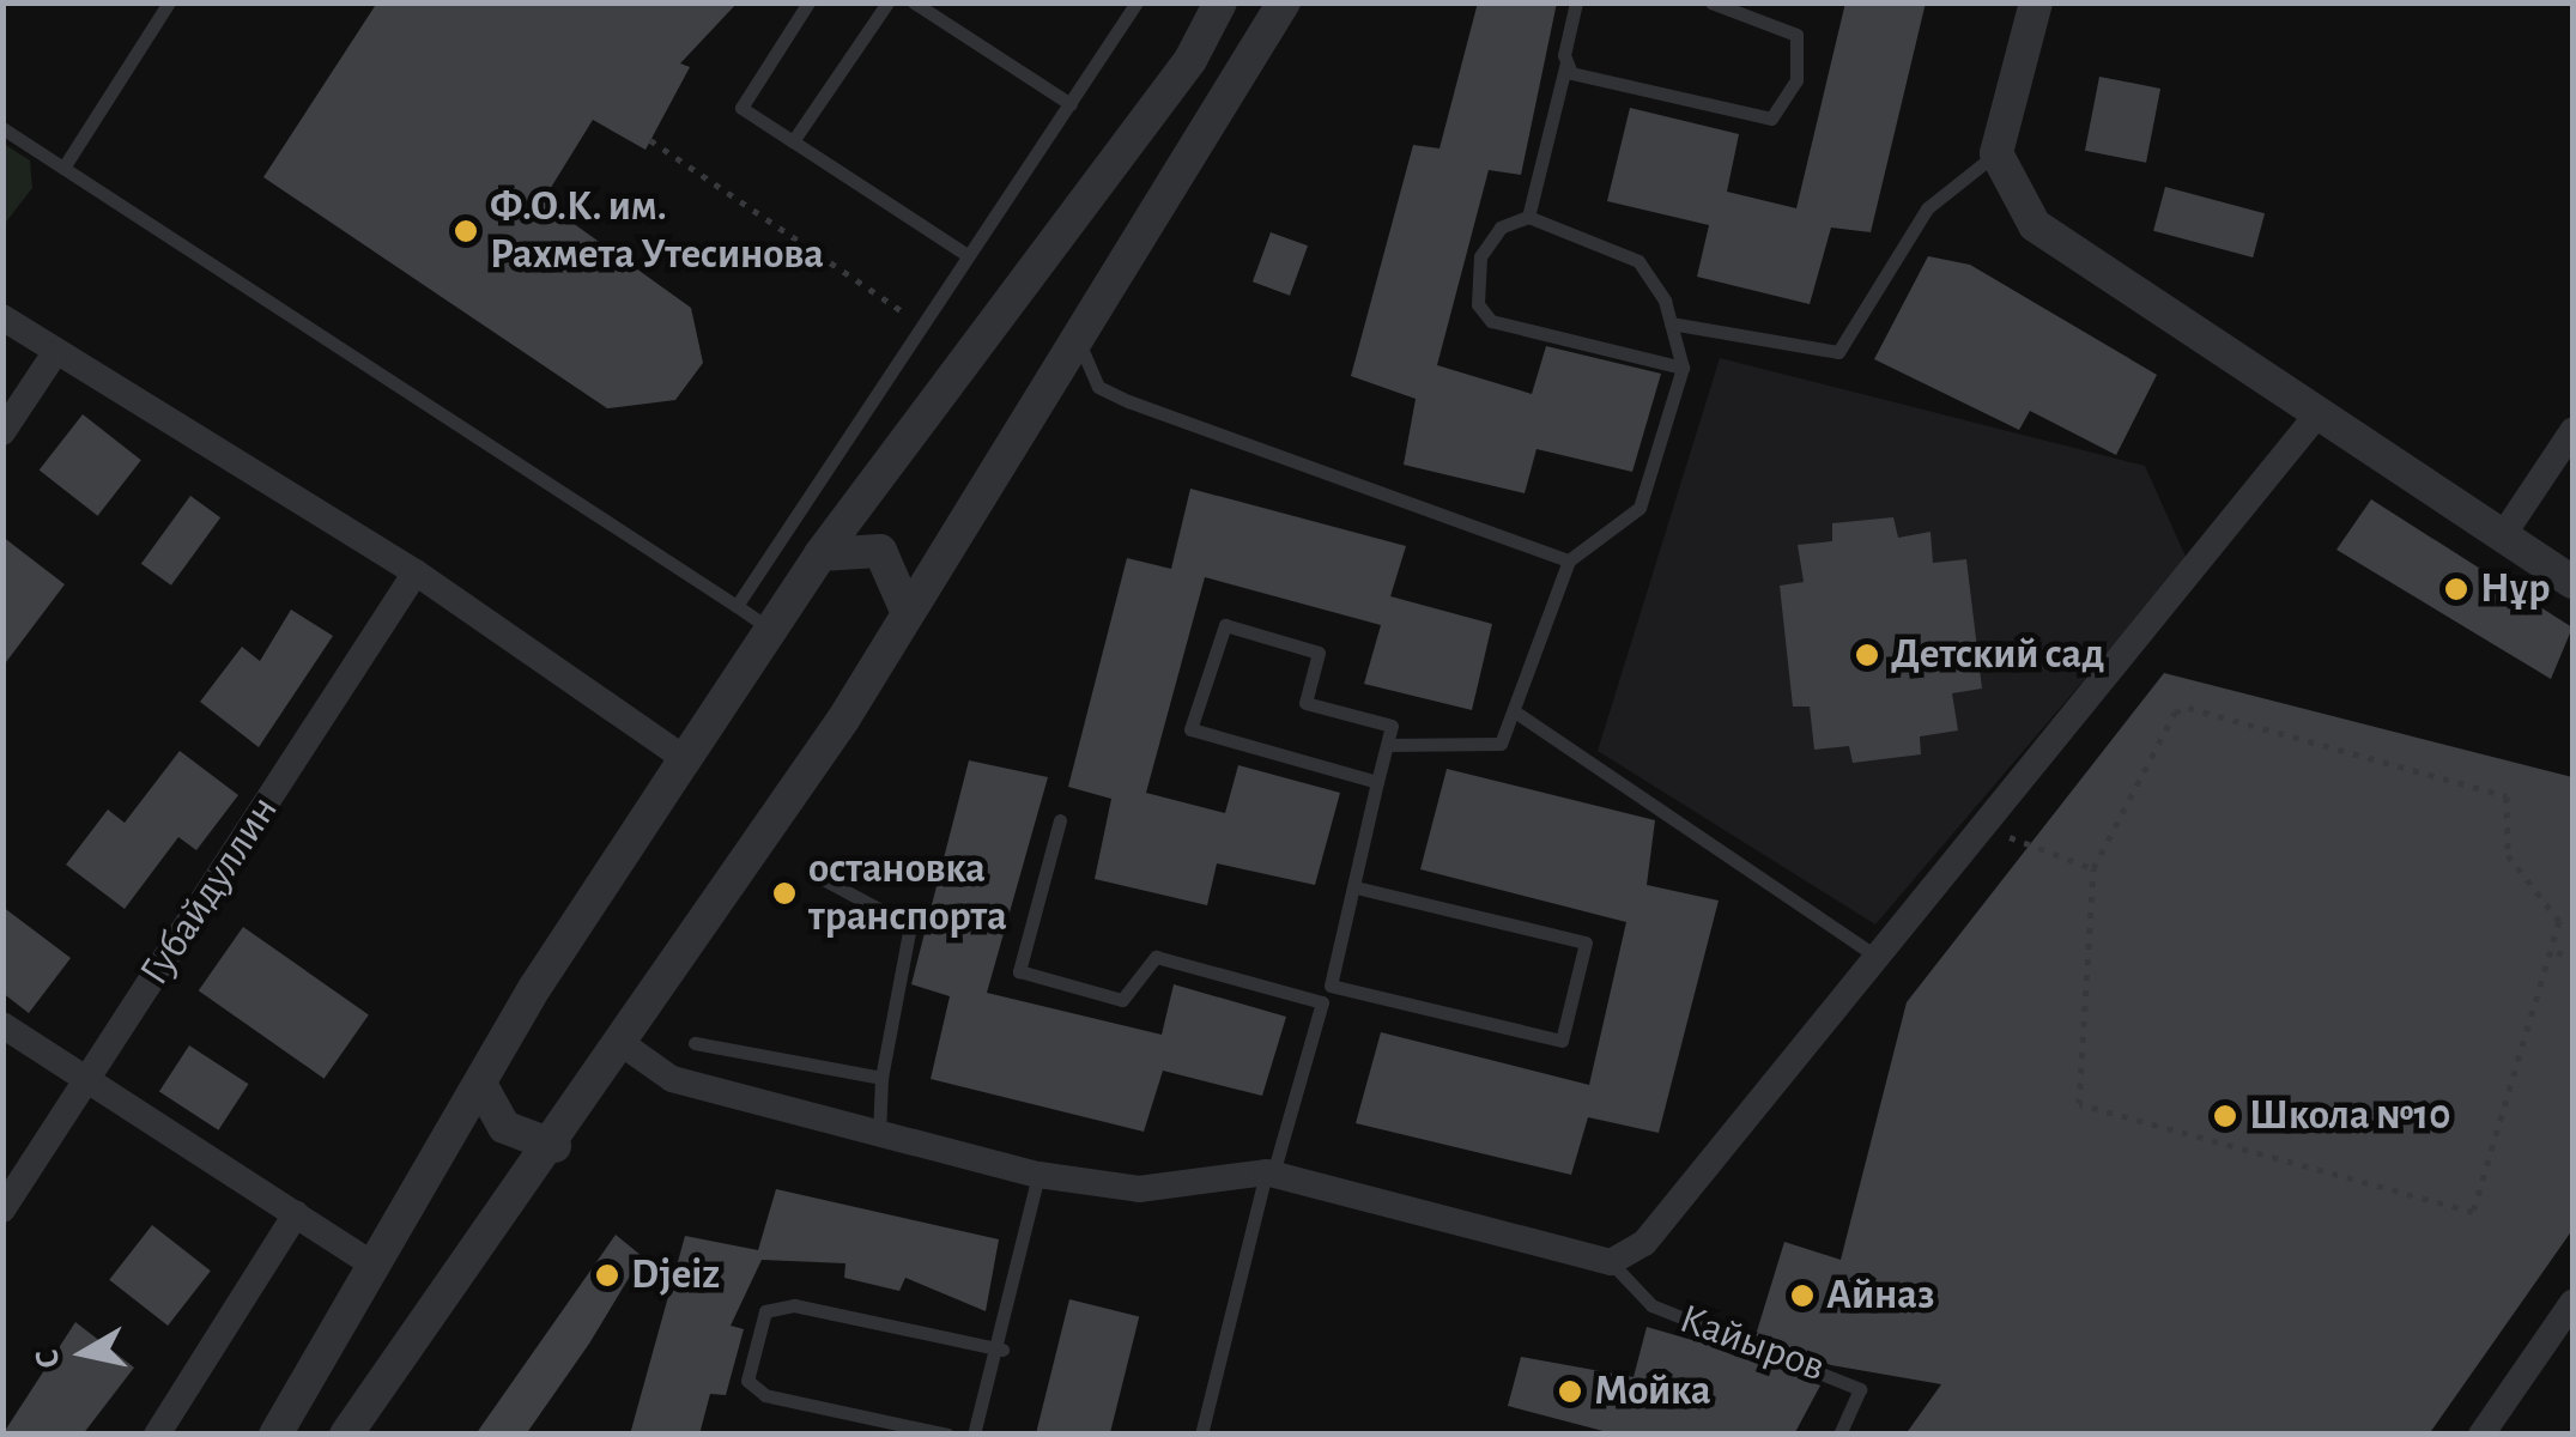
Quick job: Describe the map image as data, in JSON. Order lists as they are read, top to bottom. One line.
{"streets":{"street":["Губайдуллин"],"lane":["Кайыров"]},"places":["Ф.О.К. им. Рахмета Утесинова","Нұр","Детский сад","остановка транспорта","Школа №10","Djeiz","Айназ","Мойка"],"north":"left"}
